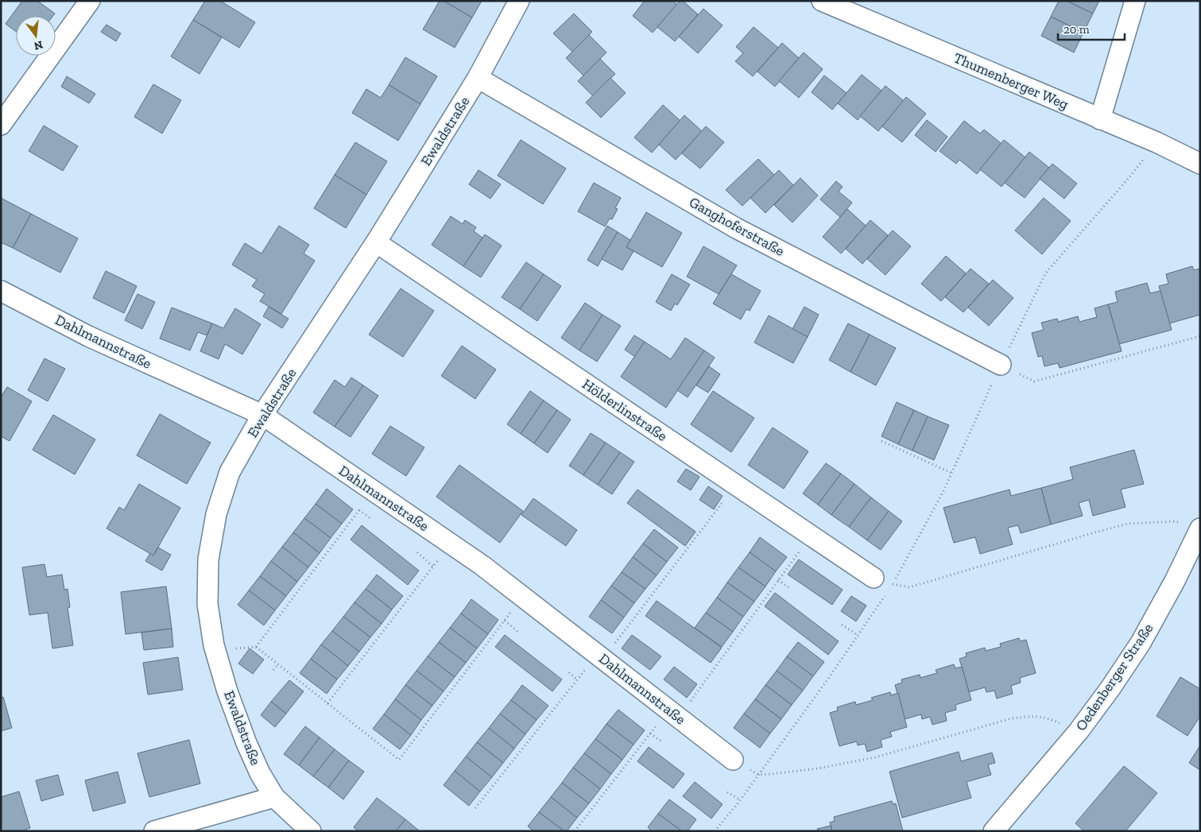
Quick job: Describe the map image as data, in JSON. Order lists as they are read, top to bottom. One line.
{"streets":{"street":["Thumenberger Weg","Ewaldstraße","Ganghoferstraße","Dahlmannstraße","Hölderlinstraße","Oedenberger Straße"]},"crossings":[["Ewaldstraße","Ganghoferstraße"],["Ewaldstraße","Dahlmannstraße"],["Ewaldstraße","Hölderlinstraße"]],"scale_bar":"20 m","north":"bottom"}
